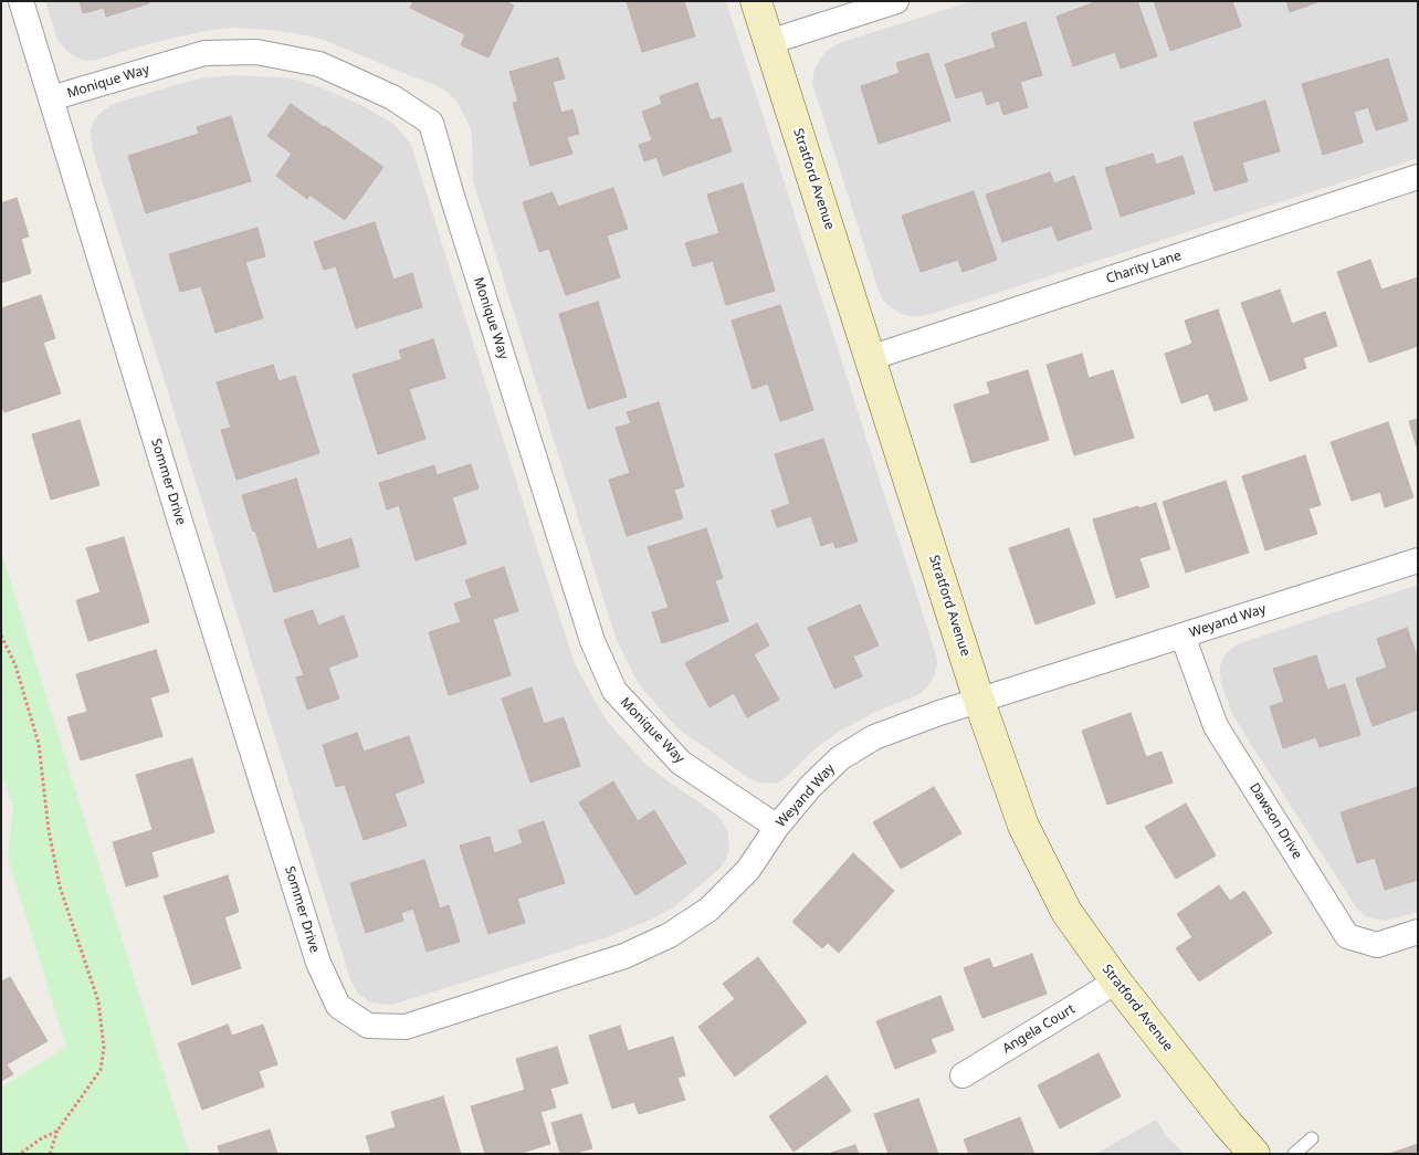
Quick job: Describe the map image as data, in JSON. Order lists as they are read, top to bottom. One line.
{"streets":{"street":["Monique Way","Stratford Avenue","Charity Lane","Sommer Drive","Weyand Way","Dawson Drive","Angela Court"]},"crossings":[["Monique Way","Sommer Drive"],["Monique Way","Weyand Way"],["Stratford Avenue","Charity Lane"],["Stratford Avenue","Weyand Way"],["Stratford Avenue","Angela Court"],["Sommer Drive","Weyand Way"],["Weyand Way","Dawson Drive"]]}
